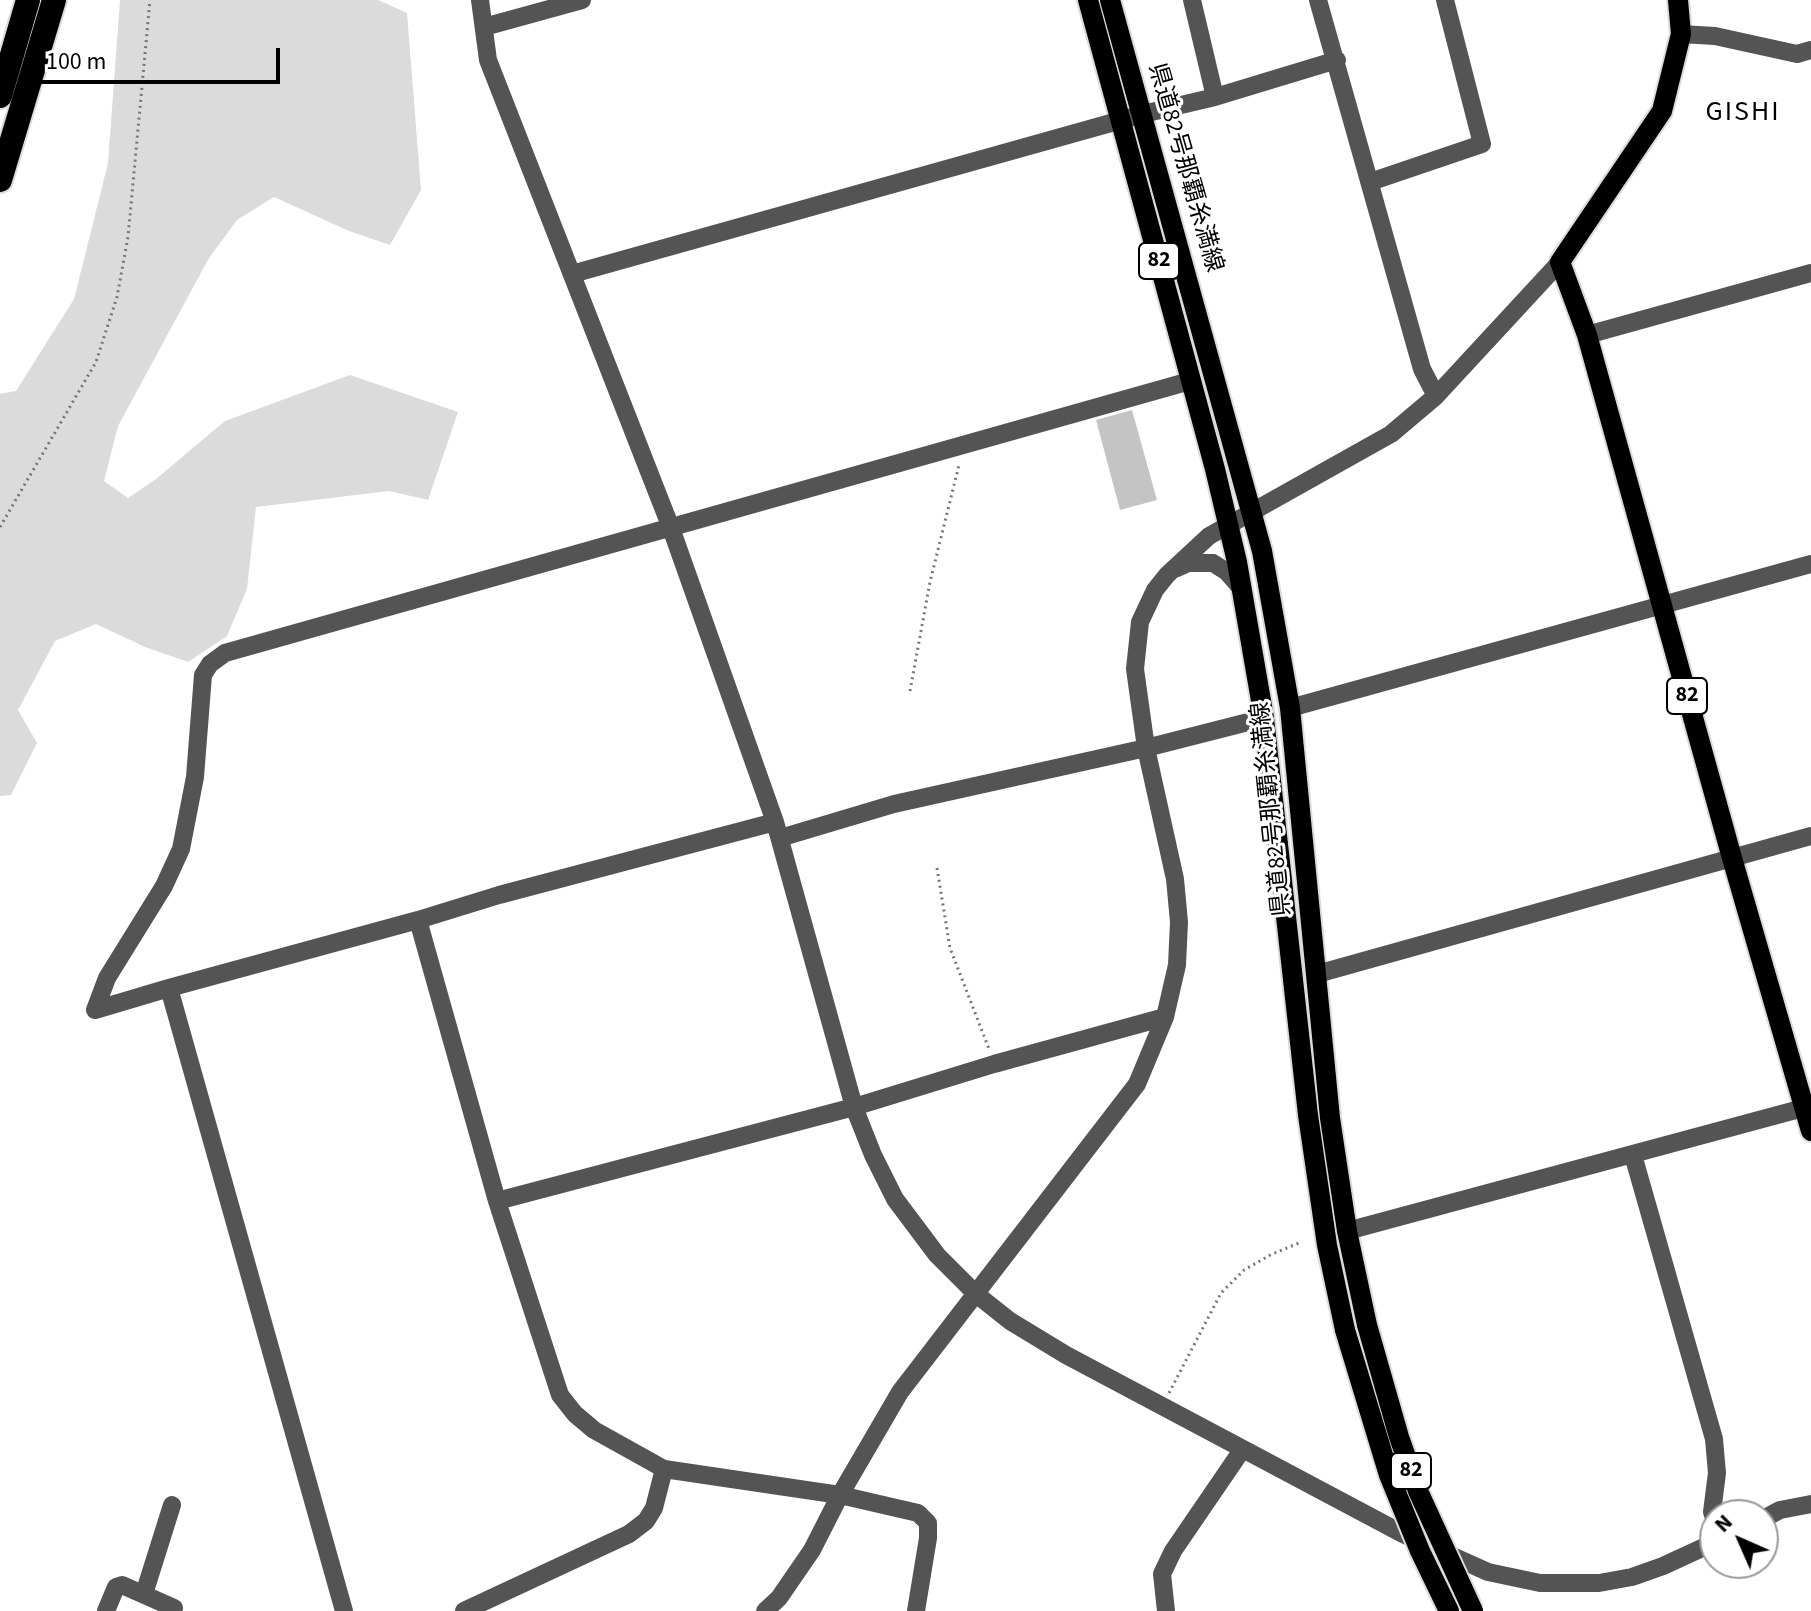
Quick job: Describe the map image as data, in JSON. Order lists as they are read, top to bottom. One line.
{"streets":{"main road":["県道82号那覇糸満線","82"]},"districts":["GISHI"],"scale_bar":"100 m","north":"top left"}
